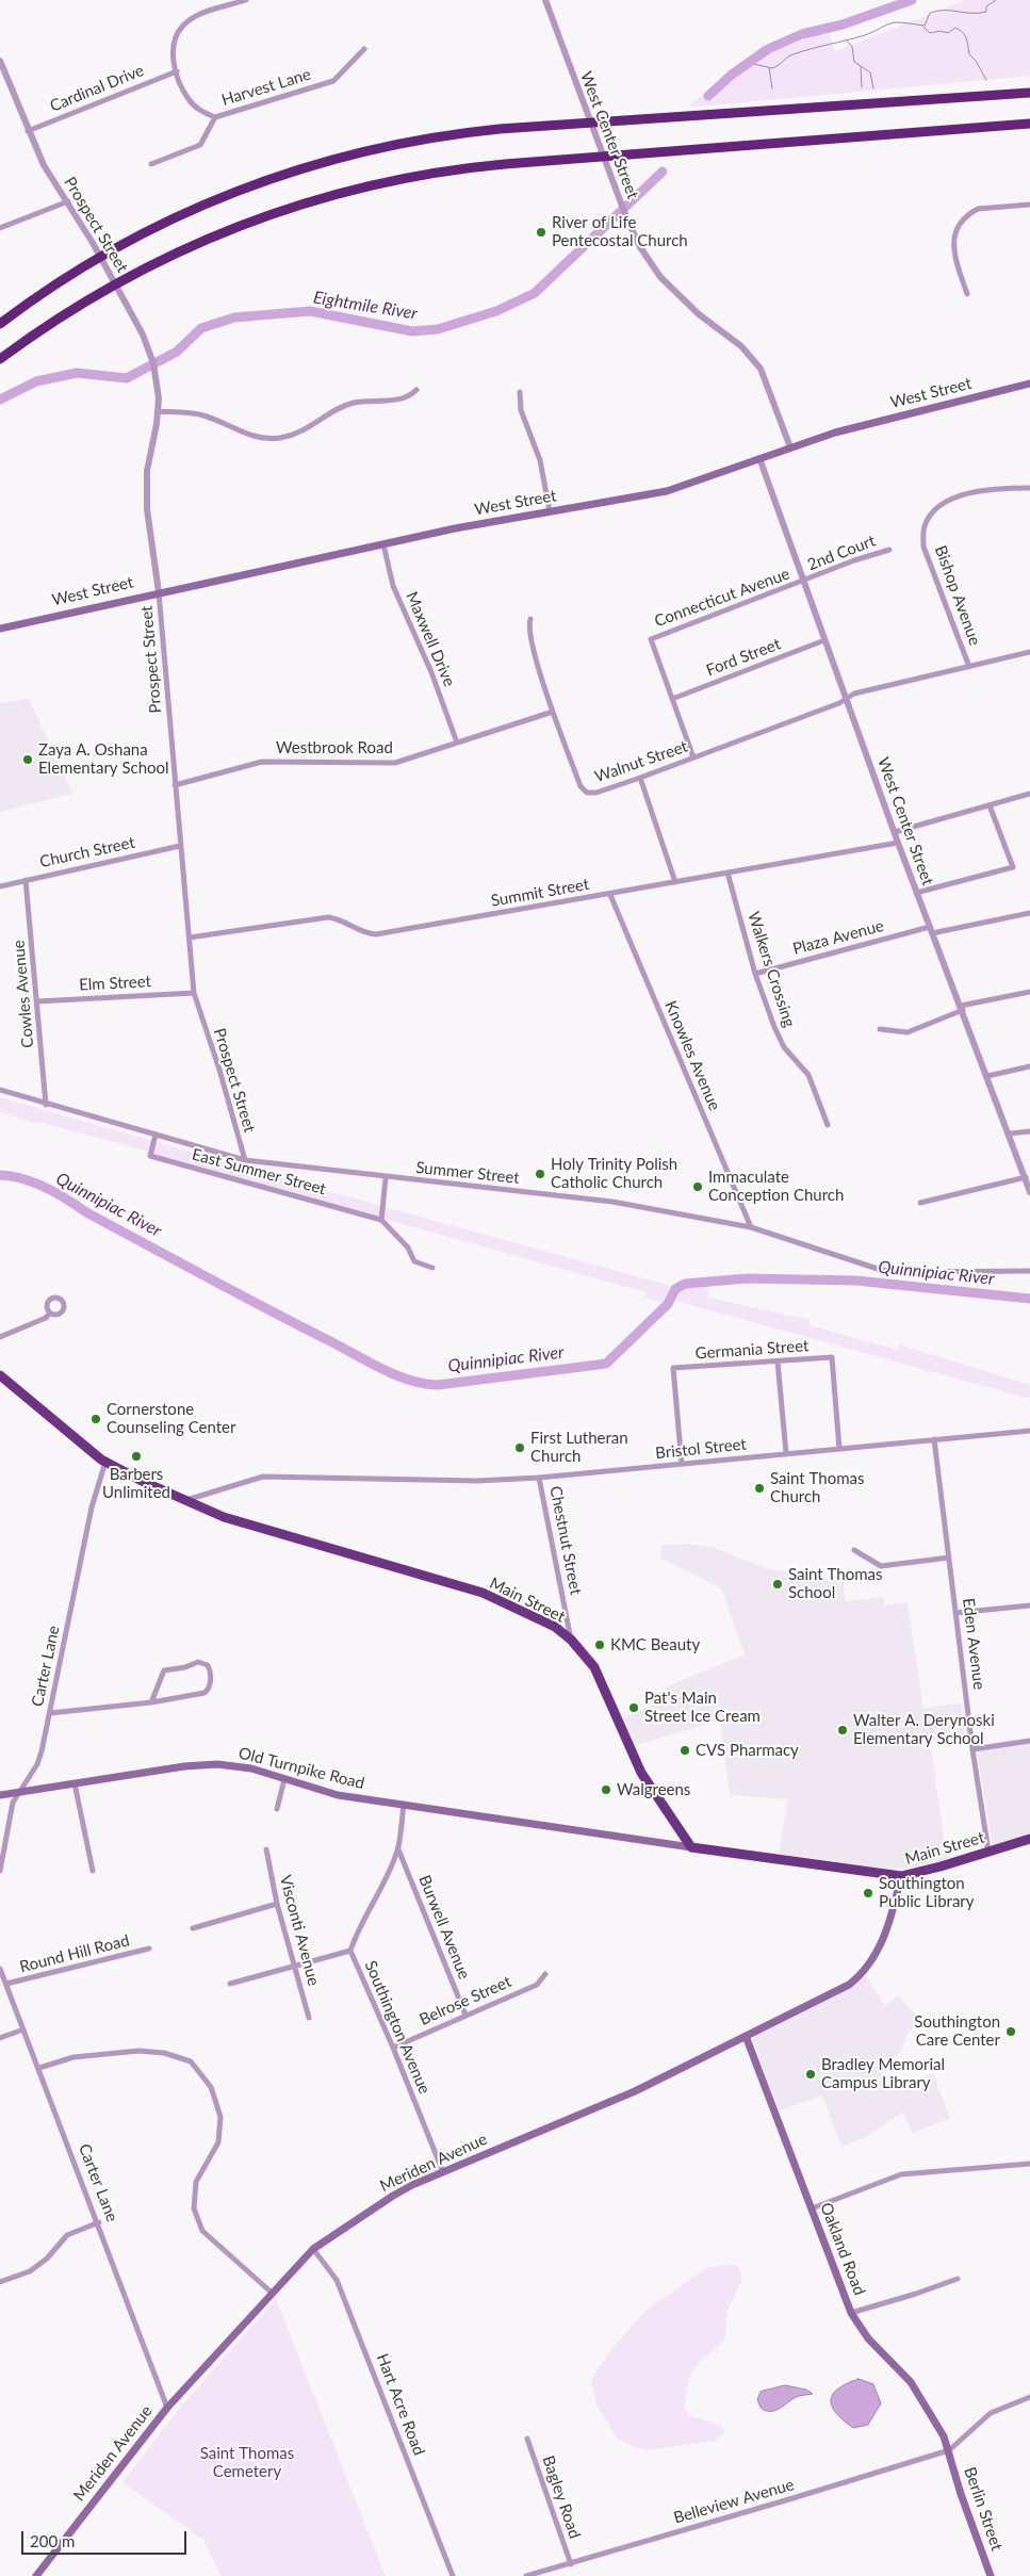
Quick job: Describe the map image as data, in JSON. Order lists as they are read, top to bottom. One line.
{"streets":{"highway":["Main Street"],"main road":["West Street","Old Turnpike Road","Meriden Avenue","Oakland Road","Berlin Street"],"street":["Harvest Lane","Cardinal Drive","West Center Street","Prospect Street","2nd Court","Bishop Avenue","Connecticut Avenue","Maxwell Drive","Ford Street","Westbrook Road","Walnut Street","Church Street","Summit Street","Plaza Avenue","Walkers Crossing","Elm Street","Cowles Avenue","Knowles Avenue","East Summer Street","Summer Street","Germania Street","Bristol Street","Chestnut Street","Eden Avenue","Carter Lane","Burwell Avenue","Visconti Avenue","Round Hill Road","Belrose Street","Southington Avenue","Hart Acre Road","Bagley Road","Belleview Avenue"]},"crossings":[["Harvest Lane","Cardinal Drive"],["Cardinal Drive","Prospect Street"],["West Center Street","West Street"],["West Center Street","2nd Court"],["West Center Street","Connecticut Avenue"],["West Center Street","Ford Street"],["West Center Street","Walnut Street"],["West Center Street","Summit Street"],["West Center Street","Plaza Avenue"],["Prospect Street","West Street"],["Prospect Street","Westbrook Road"],["Prospect Street","Church Street"],["Prospect Street","Summit Street"],["Prospect Street","Elm Street"],["Prospect Street","Summer Street"],["West Street","Maxwell Drive"],["2nd Court","Connecticut Avenue"],["Bishop Avenue","Walnut Street"],["Connecticut Avenue","Ford Street"],["Maxwell Drive","Westbrook Road"],["Westbrook Road","Walnut Street"],["Church Street","Cowles Avenue"],["Summit Street","Walkers Crossing"],["Summit Street","Knowles Avenue"],["Plaza Avenue","Walkers Crossing"],["Elm Street","Cowles Avenue"],["Cowles Avenue","Summer Street"],["Knowles Avenue","Summer Street"],["East Summer Street","Summer Street"],["Germania Street","Bristol Street"],["Bristol Street","Chestnut Street"],["Bristol Street","Main Street"],["Bristol Street","Eden Avenue"],["Chestnut Street","Main Street"],["Main Street","Eden Avenue"],["Main Street","Carter Lane"],["Main Street","Old Turnpike Road"],["Main Street","Meriden Avenue"],["Carter Lane","Old Turnpike Road"],["Carter Lane","Round Hill Road"],["Carter Lane","Meriden Avenue"],["Old Turnpike Road","Southington Avenue"],["Burwell Avenue","Belrose Street"],["Burwell Avenue","Southington Avenue"],["Belrose Street","Southington Avenue"],["Southington Avenue","Meriden Avenue"],["Meriden Avenue","Oakland Road"],["Meriden Avenue","Hart Acre Road"],["Oakland Road","Belleview Avenue"],["Oakland Road","Berlin Street"],["Bagley Road","Belleview Avenue"],["Belleview Avenue","Berlin Street"]],"water":["Eightmile River","Quinnipiac River"],"parks":["Saint Thomas Cemetery"],"places":["River of Life Pentecostal Church","Zaya A. Oshana Elementary School","Holy Trinity Polish Catholic Church","Immaculate Conception Church","Cornerstone Counseling Center","First Lutheran Church","Barbers Unlimited","Saint Thomas Church","Saint Thomas School","KMC Beauty","Pat's Main Street Ice Cream","Walter A. Derynoski Elementary School","CVS Pharmacy","Walgreens","Southington Public Library","Southington Care Center","Bradley Memorial Campus Library"],"scale_bar":"200 m"}
